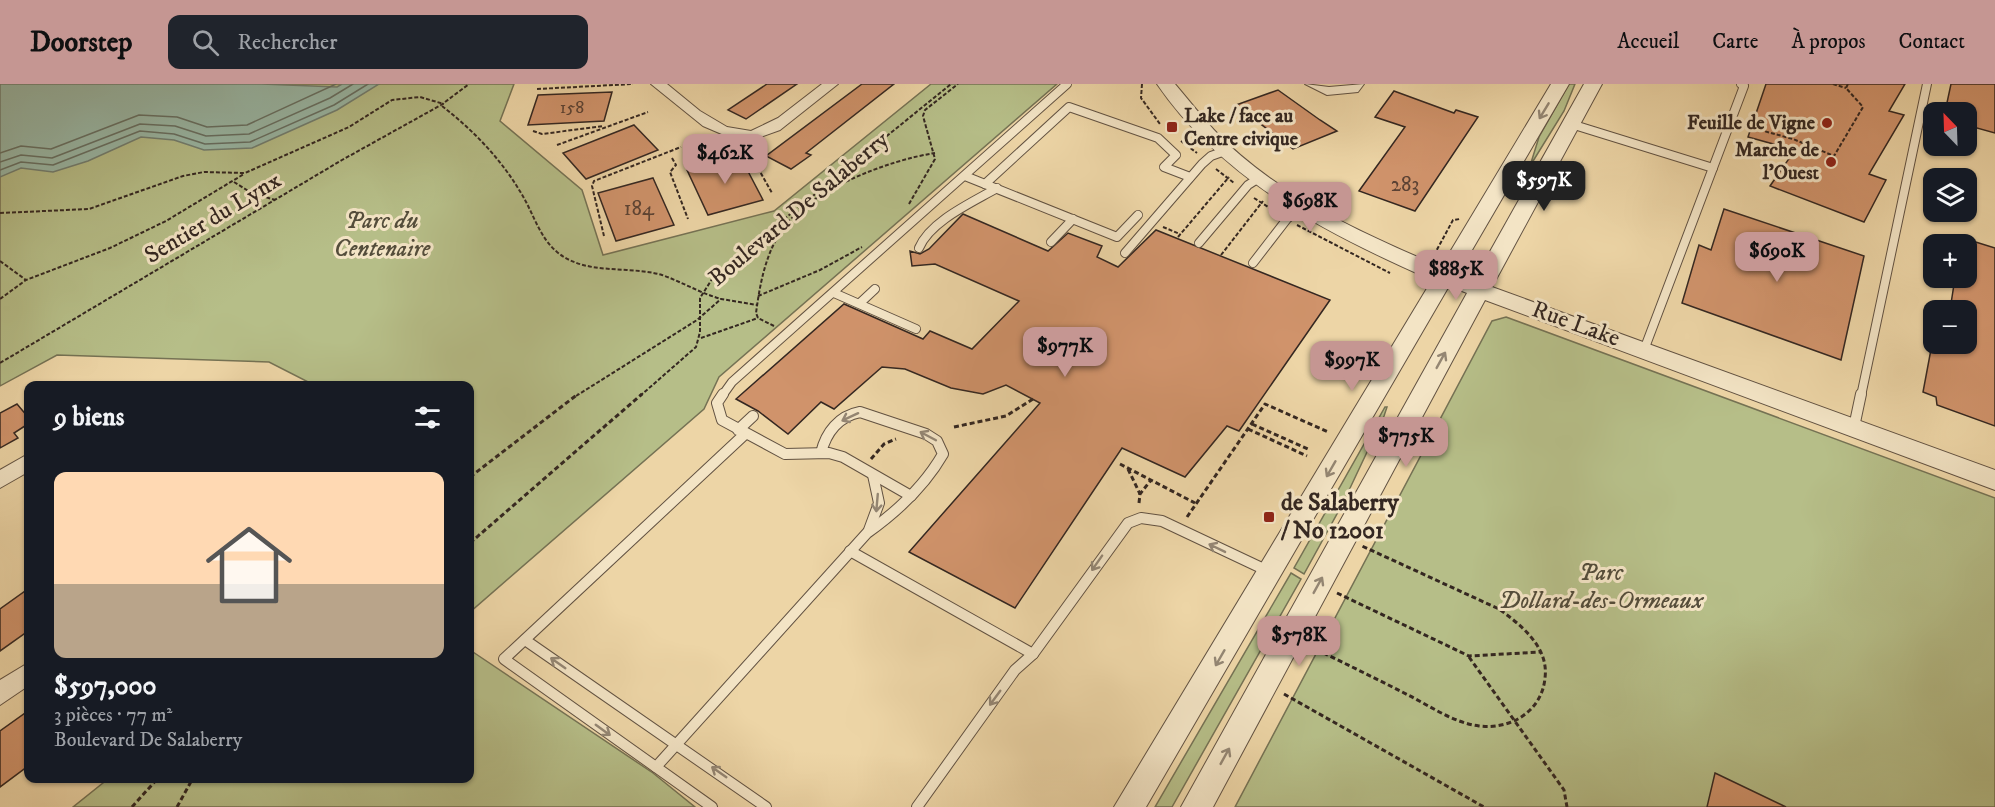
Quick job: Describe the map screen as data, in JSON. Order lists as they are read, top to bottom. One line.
{"streets":{"street":["Rue Lake"],"path":["Boulevard De Salaberry","Sentier du Lynx"]},"parks":["Parc du Centenaire","Parc Dollard-des-Ormeaux"],"places":{"other":["Feuille de Vigne","Marche de l'Ouest"],"transit":["Lake / face au Centre civique","de Salaberry / No 12001"]},"house_numbers":["158","283","184"],"north":"top left","page":{"header":"Doorstep","search":"Rechercher","nav":["Accueil","Carte","À propos","Contact"],"map_buttons":["+","−"],"price":["$462K","$597K","$698K","$690K","$885K","$977K","$997K","$775K","$578K"],"heading":"9 biens","list":[{"name":"$597,000","note":"3 pièces · 77 m² · Boulevard De Salaberry"}]}}
